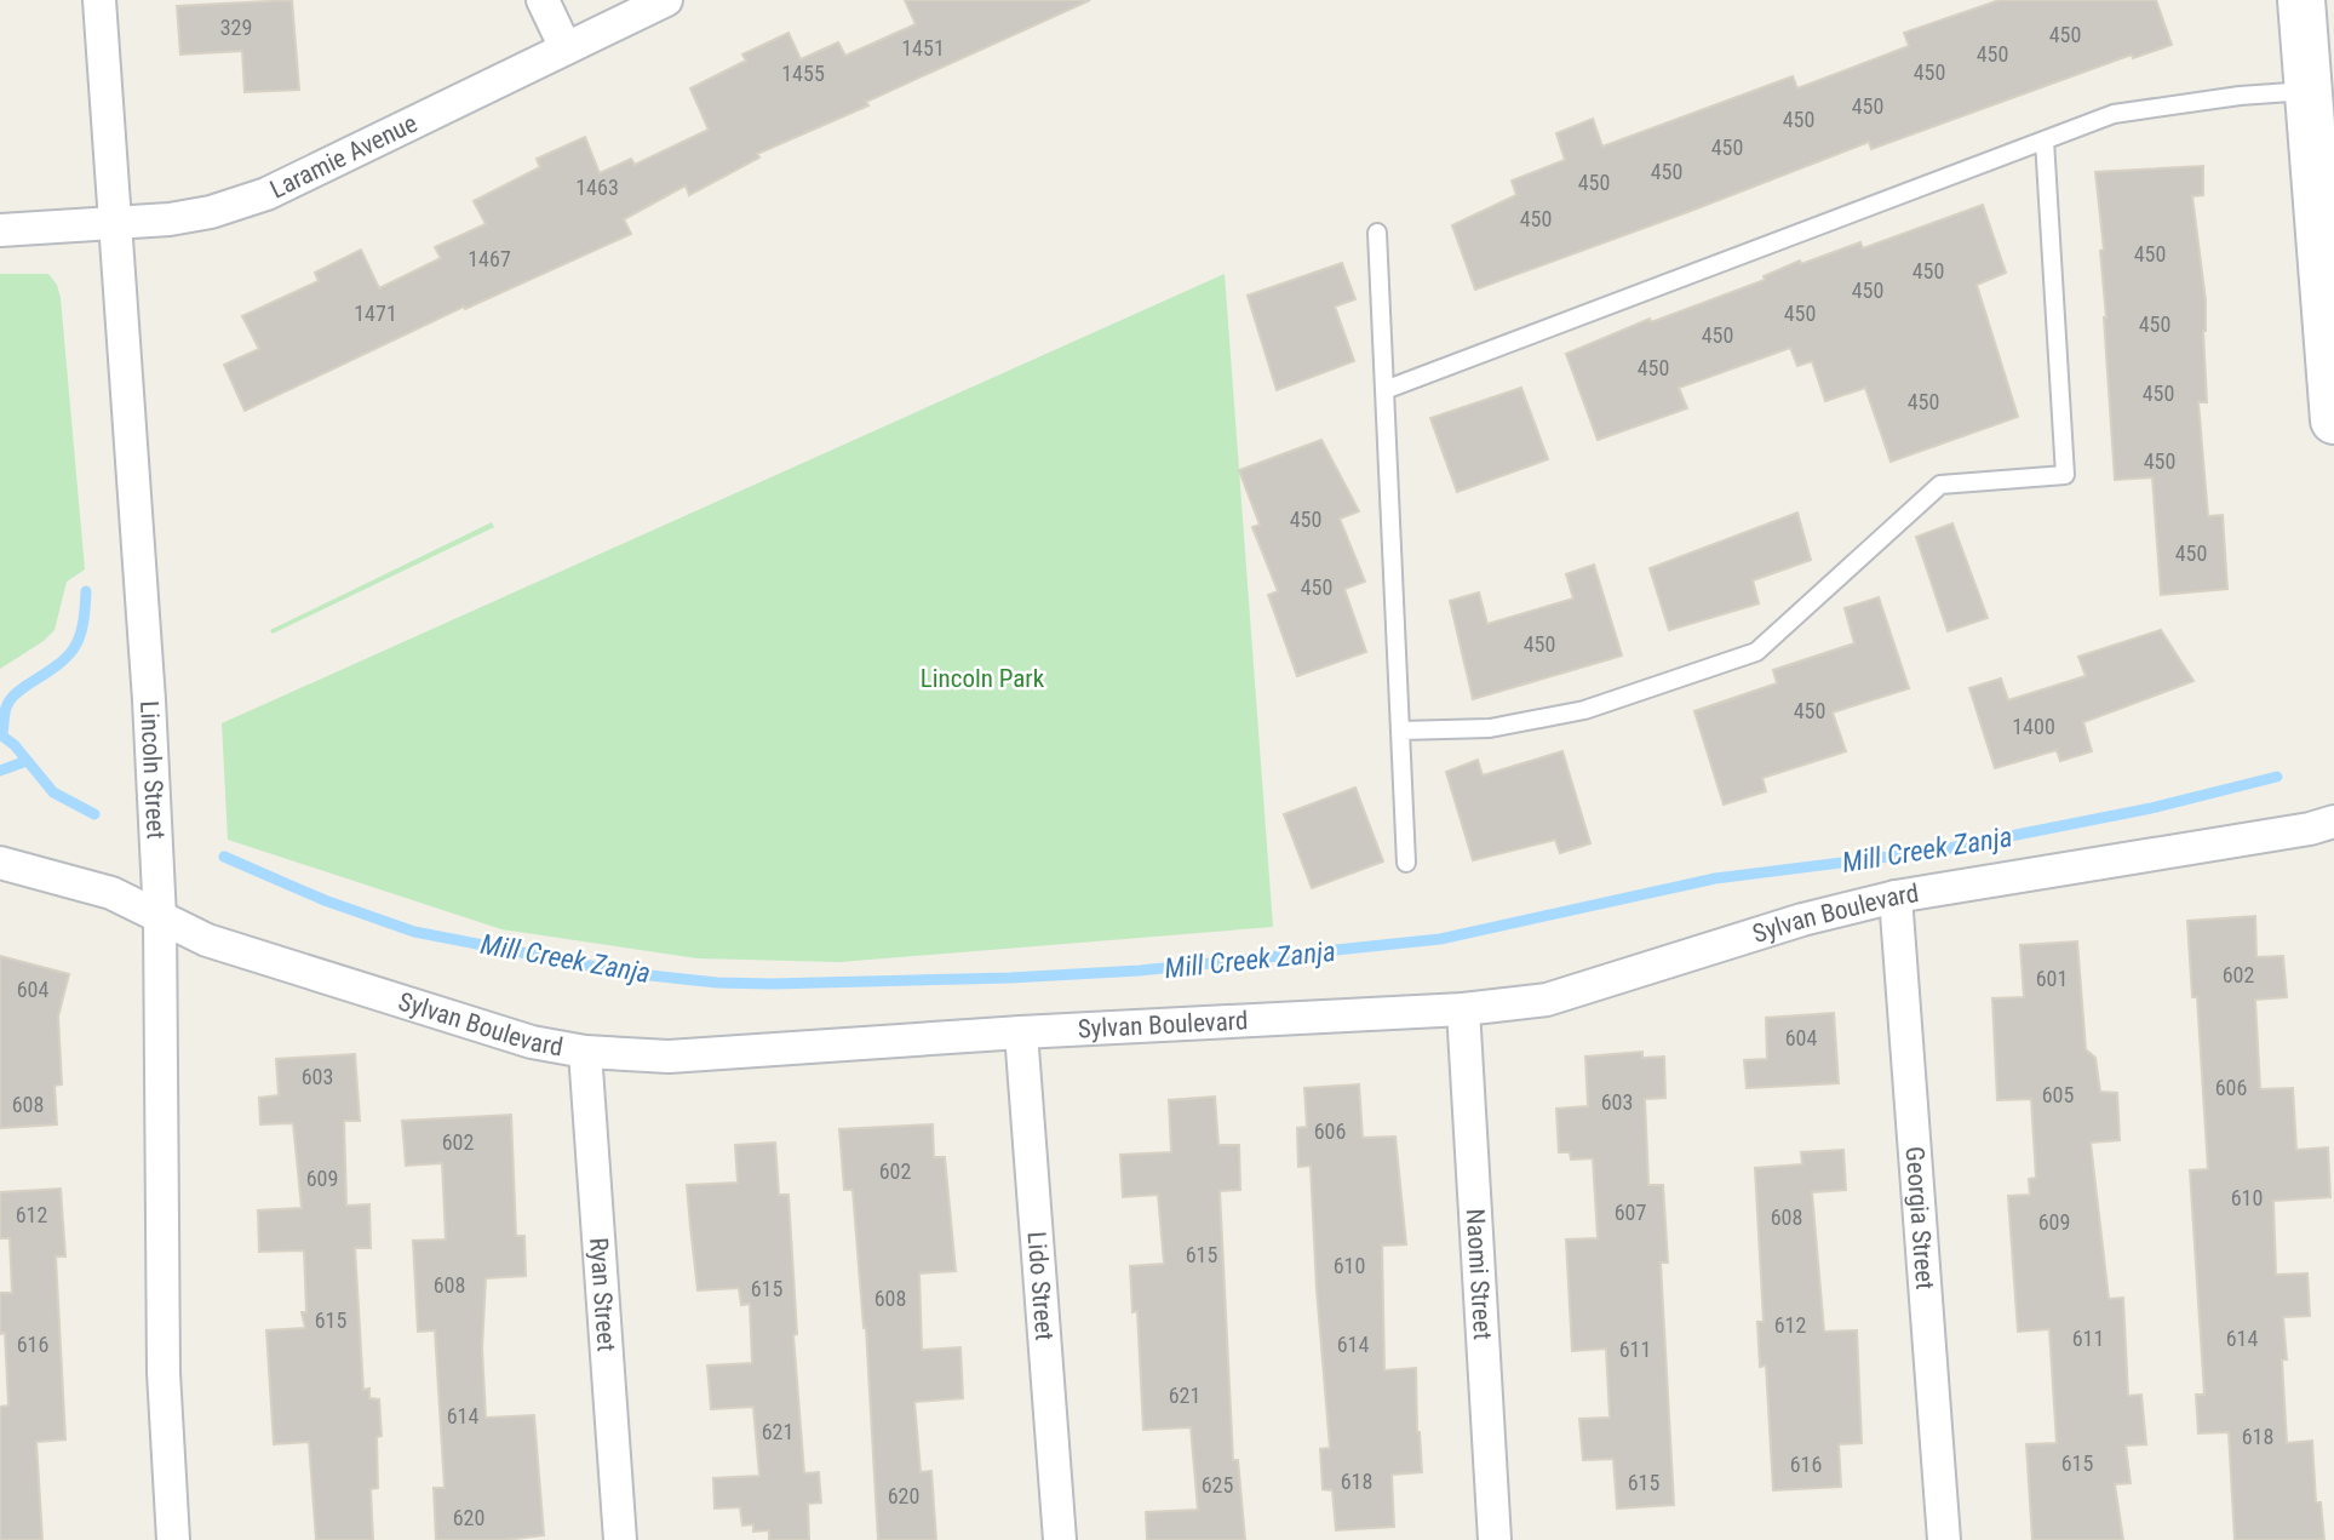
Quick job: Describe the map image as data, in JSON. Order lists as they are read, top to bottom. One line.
{"streets":{"street":["Laramie Avenue","Lincoln Street","Sylvan Boulevard","Georgia Street","Naomi Street","Lido Street","Ryan Street"]},"crossings":[["Laramie Avenue","Lincoln Street"],["Lincoln Street","Sylvan Boulevard"],["Sylvan Boulevard","Georgia Street"],["Sylvan Boulevard","Naomi Street"],["Sylvan Boulevard","Lido Street"],["Sylvan Boulevard","Ryan Street"]],"water":["Mill Creek Zanja"],"parks":["Lincoln Park"],"house_numbers":["329","450","1451","450","450","1455","450","450","450","450","450","1463","450","450","1467","450","450","1471","450","450","450","450","450","450","450","450","450","450","450","450","1400","602","601","604","604","603","606","605","603","608","606","602","602","609","610","607","612","608","609","615","610","608","615","608","615","612","611","614","616","614","611","621","614","621","618","615","616","618","615","625","620","620"]}
